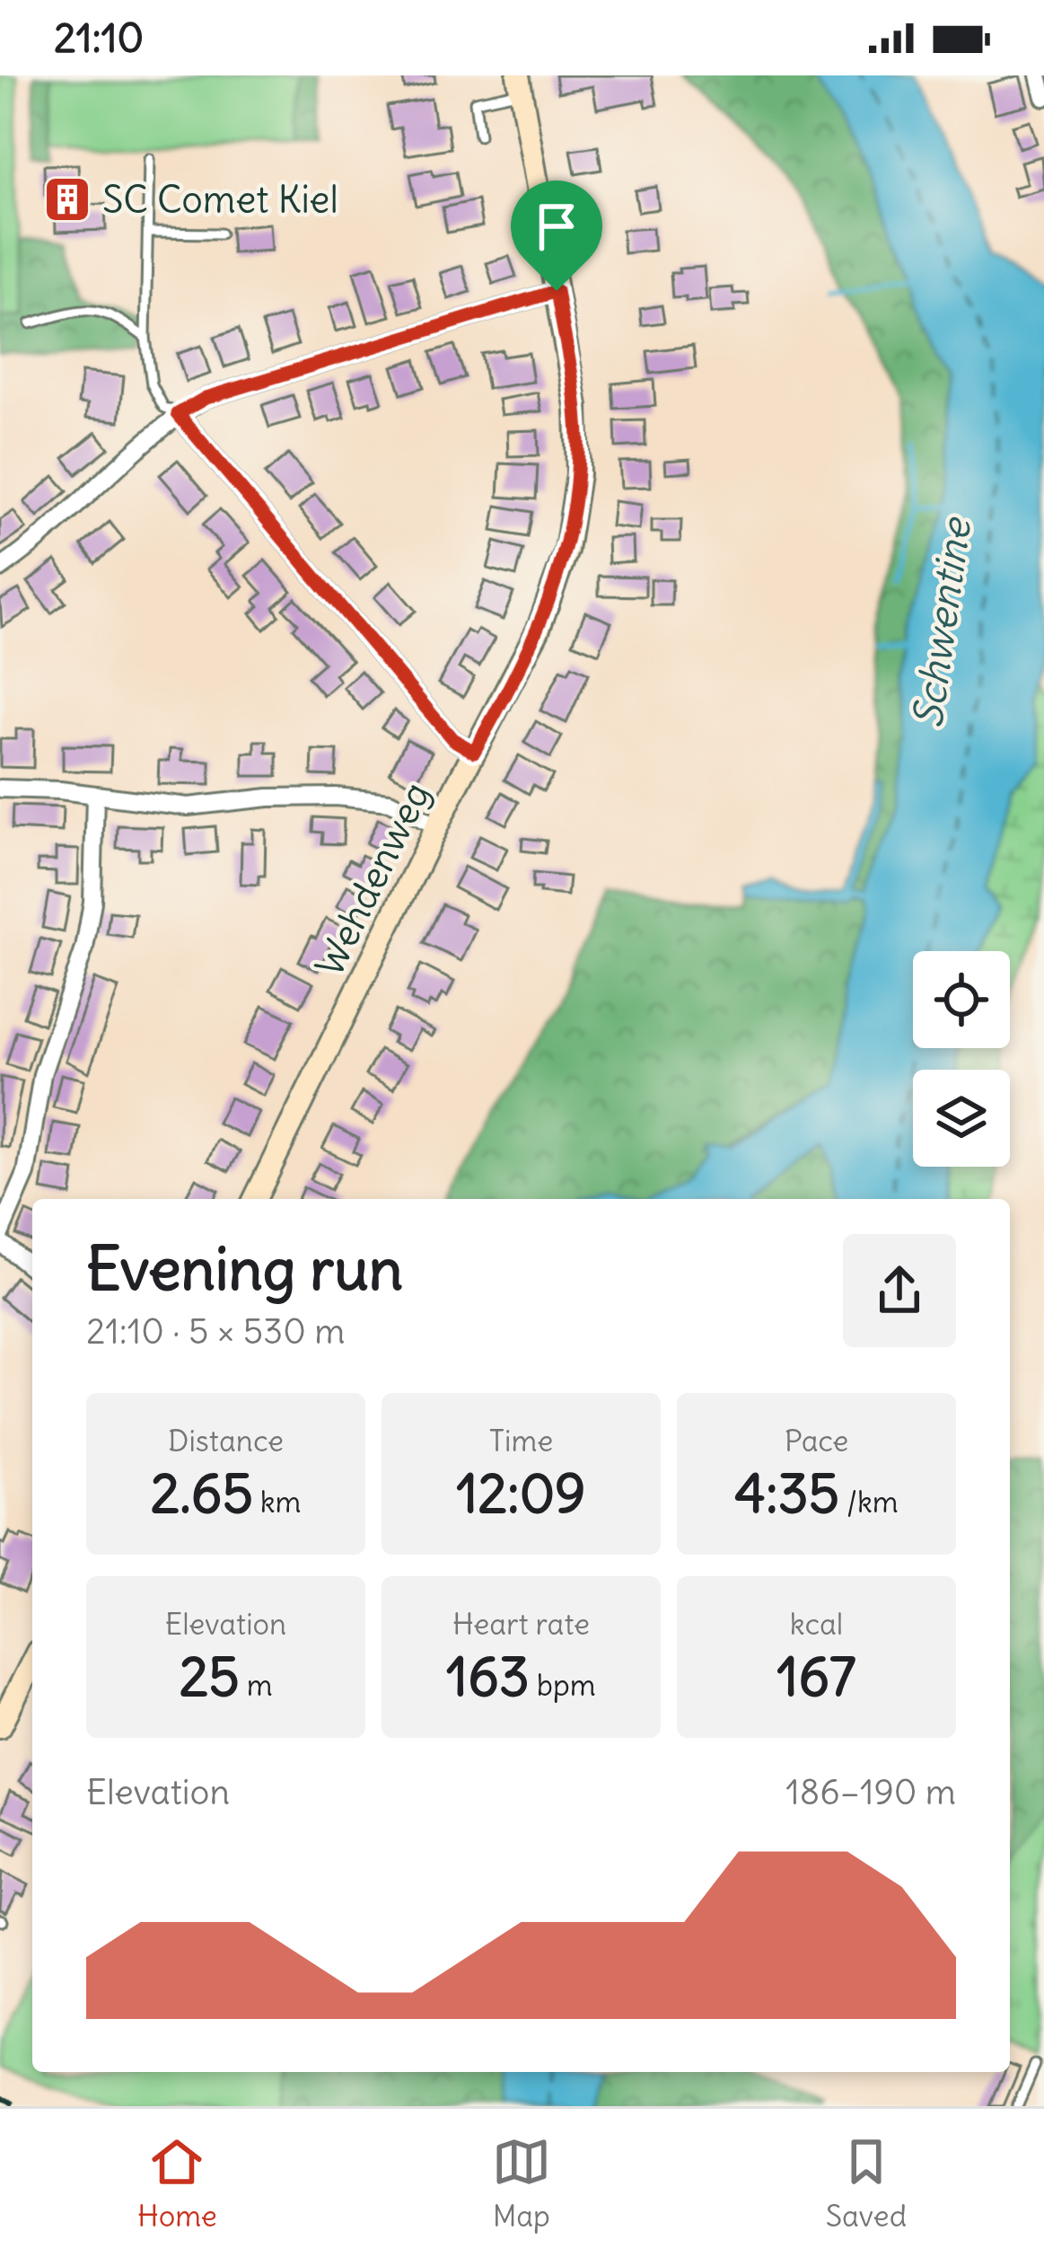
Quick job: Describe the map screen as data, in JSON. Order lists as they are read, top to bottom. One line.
{"streets":{"main road":["Wehdenweg"]},"water":["Schwentine"],"places":{"building":["SC Comet Kiel"]},"page":{"status":"21:10","heading":["Evening run","21:10 · 5 × 530 m"],"stats":[["Distance","2.65 km"],["Time","12:09"],["Pace","4:35 /km"],["Elevation","25 m"],["Heart rate","163 bpm"],["kcal","167"]],"chart":["Elevation","186–190 m"],"tabs":["Home","Map","Saved"]}}
